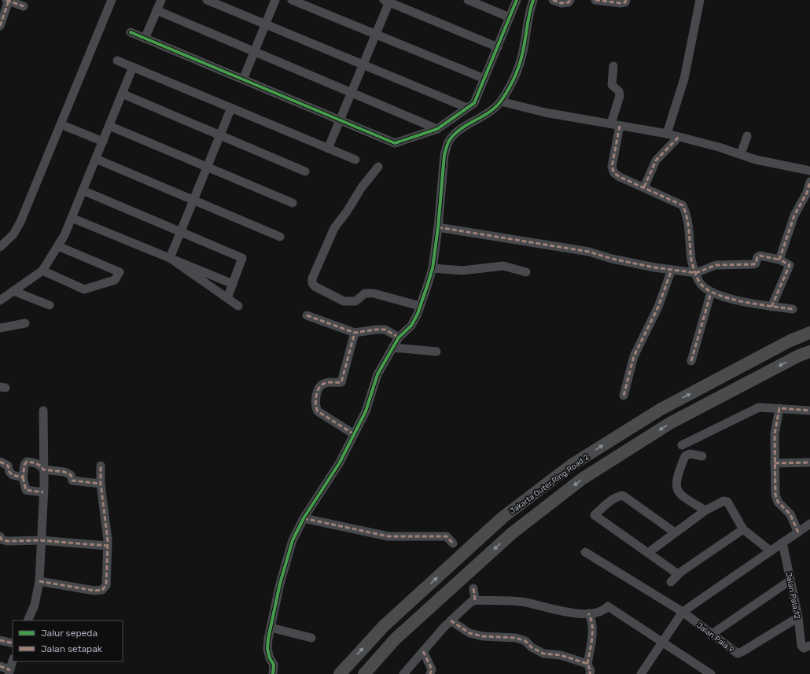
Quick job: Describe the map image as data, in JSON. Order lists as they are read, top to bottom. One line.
{"streets":{"highway":["Jakarta Outer Ring Road 2"],"street":["Jalan Pala 12","Jalan Pala 9"]},"crossings":[["Jalan Pala 12","Jalan Pala 9"]],"legend":["Jalur sepeda","Jalan setapak"]}
